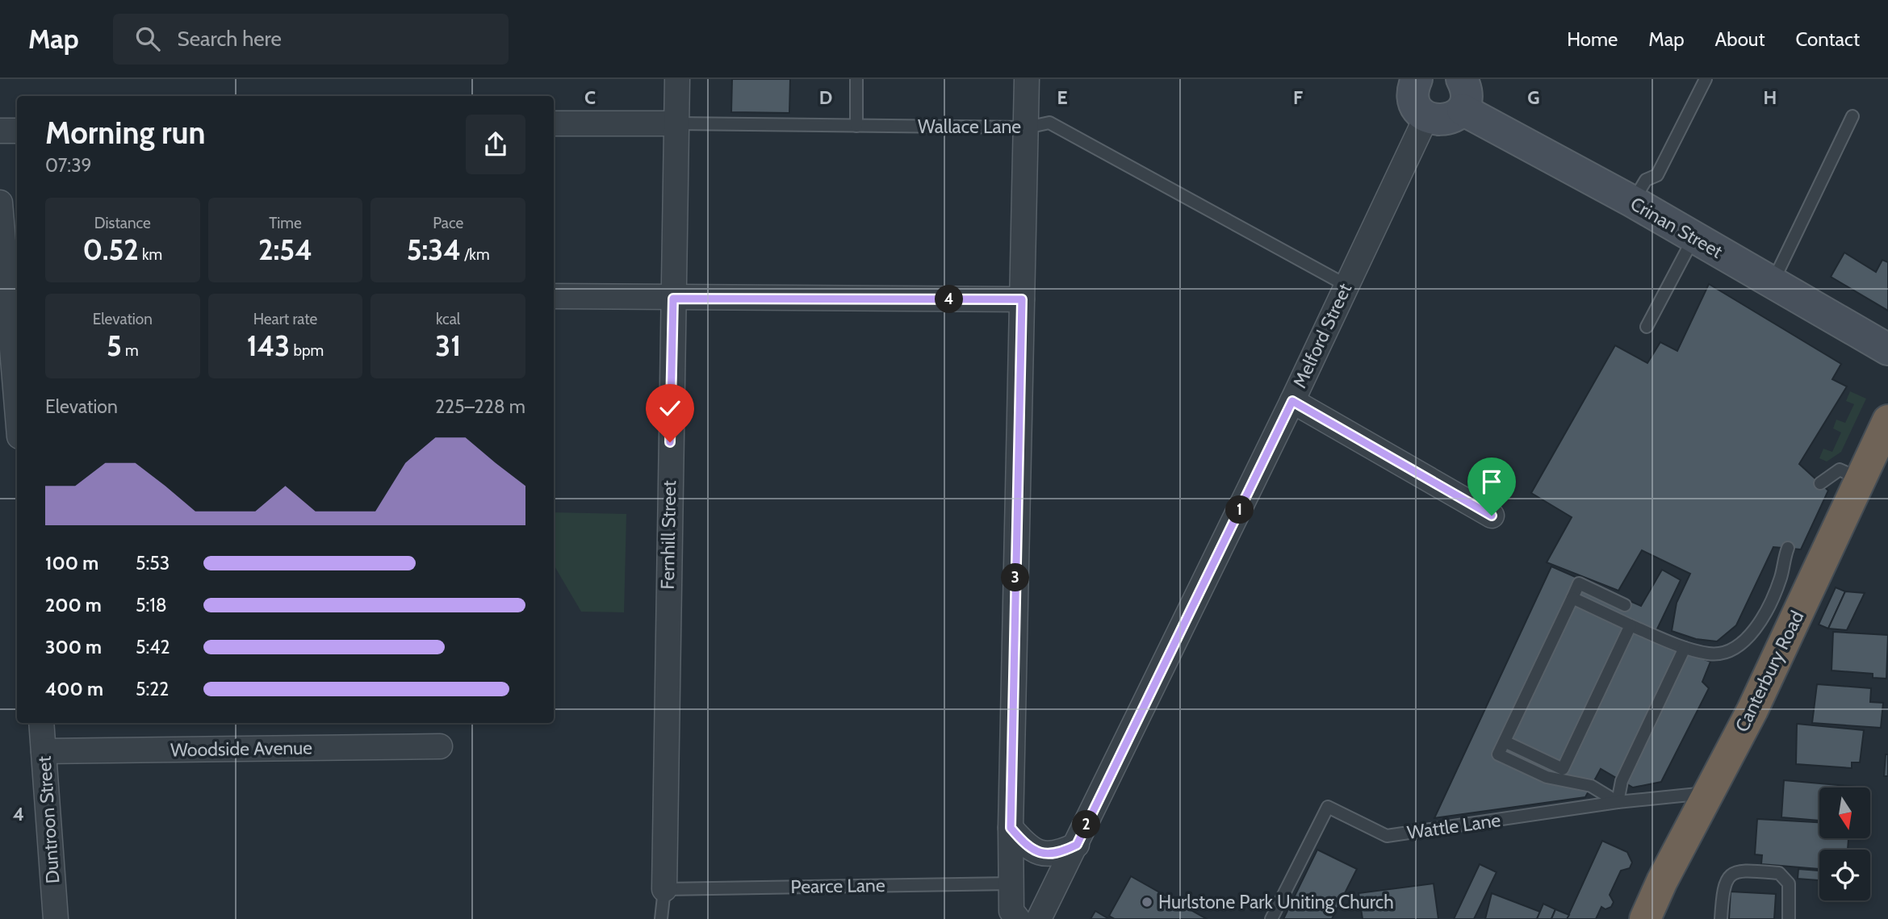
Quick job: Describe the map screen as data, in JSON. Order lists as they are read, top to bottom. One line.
{"streets":{"highway":["Canterbury Road"],"street":["Wallace Lane","Crinan Street","Melford Street","Fernhill Street","Woodside Avenue","Duntroon Street"],"lane":["Wattle Lane","Pearce Lane"]},"crossings":[["Wallace Lane","Melford Street"],["Wallace Lane","Fernhill Street"],["Fernhill Street","Pearce Lane"],["Canterbury Road","Wattle Lane"],["Woodside Avenue","Duntroon Street"]],"places":["Hurlstone Park Uniting Church"],"north":"bottom","page":{"header":"Map","search":"Search here","nav":["Home","Map","About","Contact"],"heading":["Morning run","07:39"],"stats":[["Distance","0.52 km"],["Time","2:54"],["Pace","5:34 /km"],["Elevation","5 m"],["Heart rate","143 bpm"],["kcal","31"]],"pins":["4","1","3","2"],"chart":["Elevation","225–228 m"],"list":[{"name":"100 m","note":"5:53"},{"name":"200 m","note":"5:18"},{"name":"300 m","note":"5:42"},{"name":"400 m","note":"5:22"}]},"grid":{"columns":["C","D","E","F","G","H"],"rows":["4"]}}
